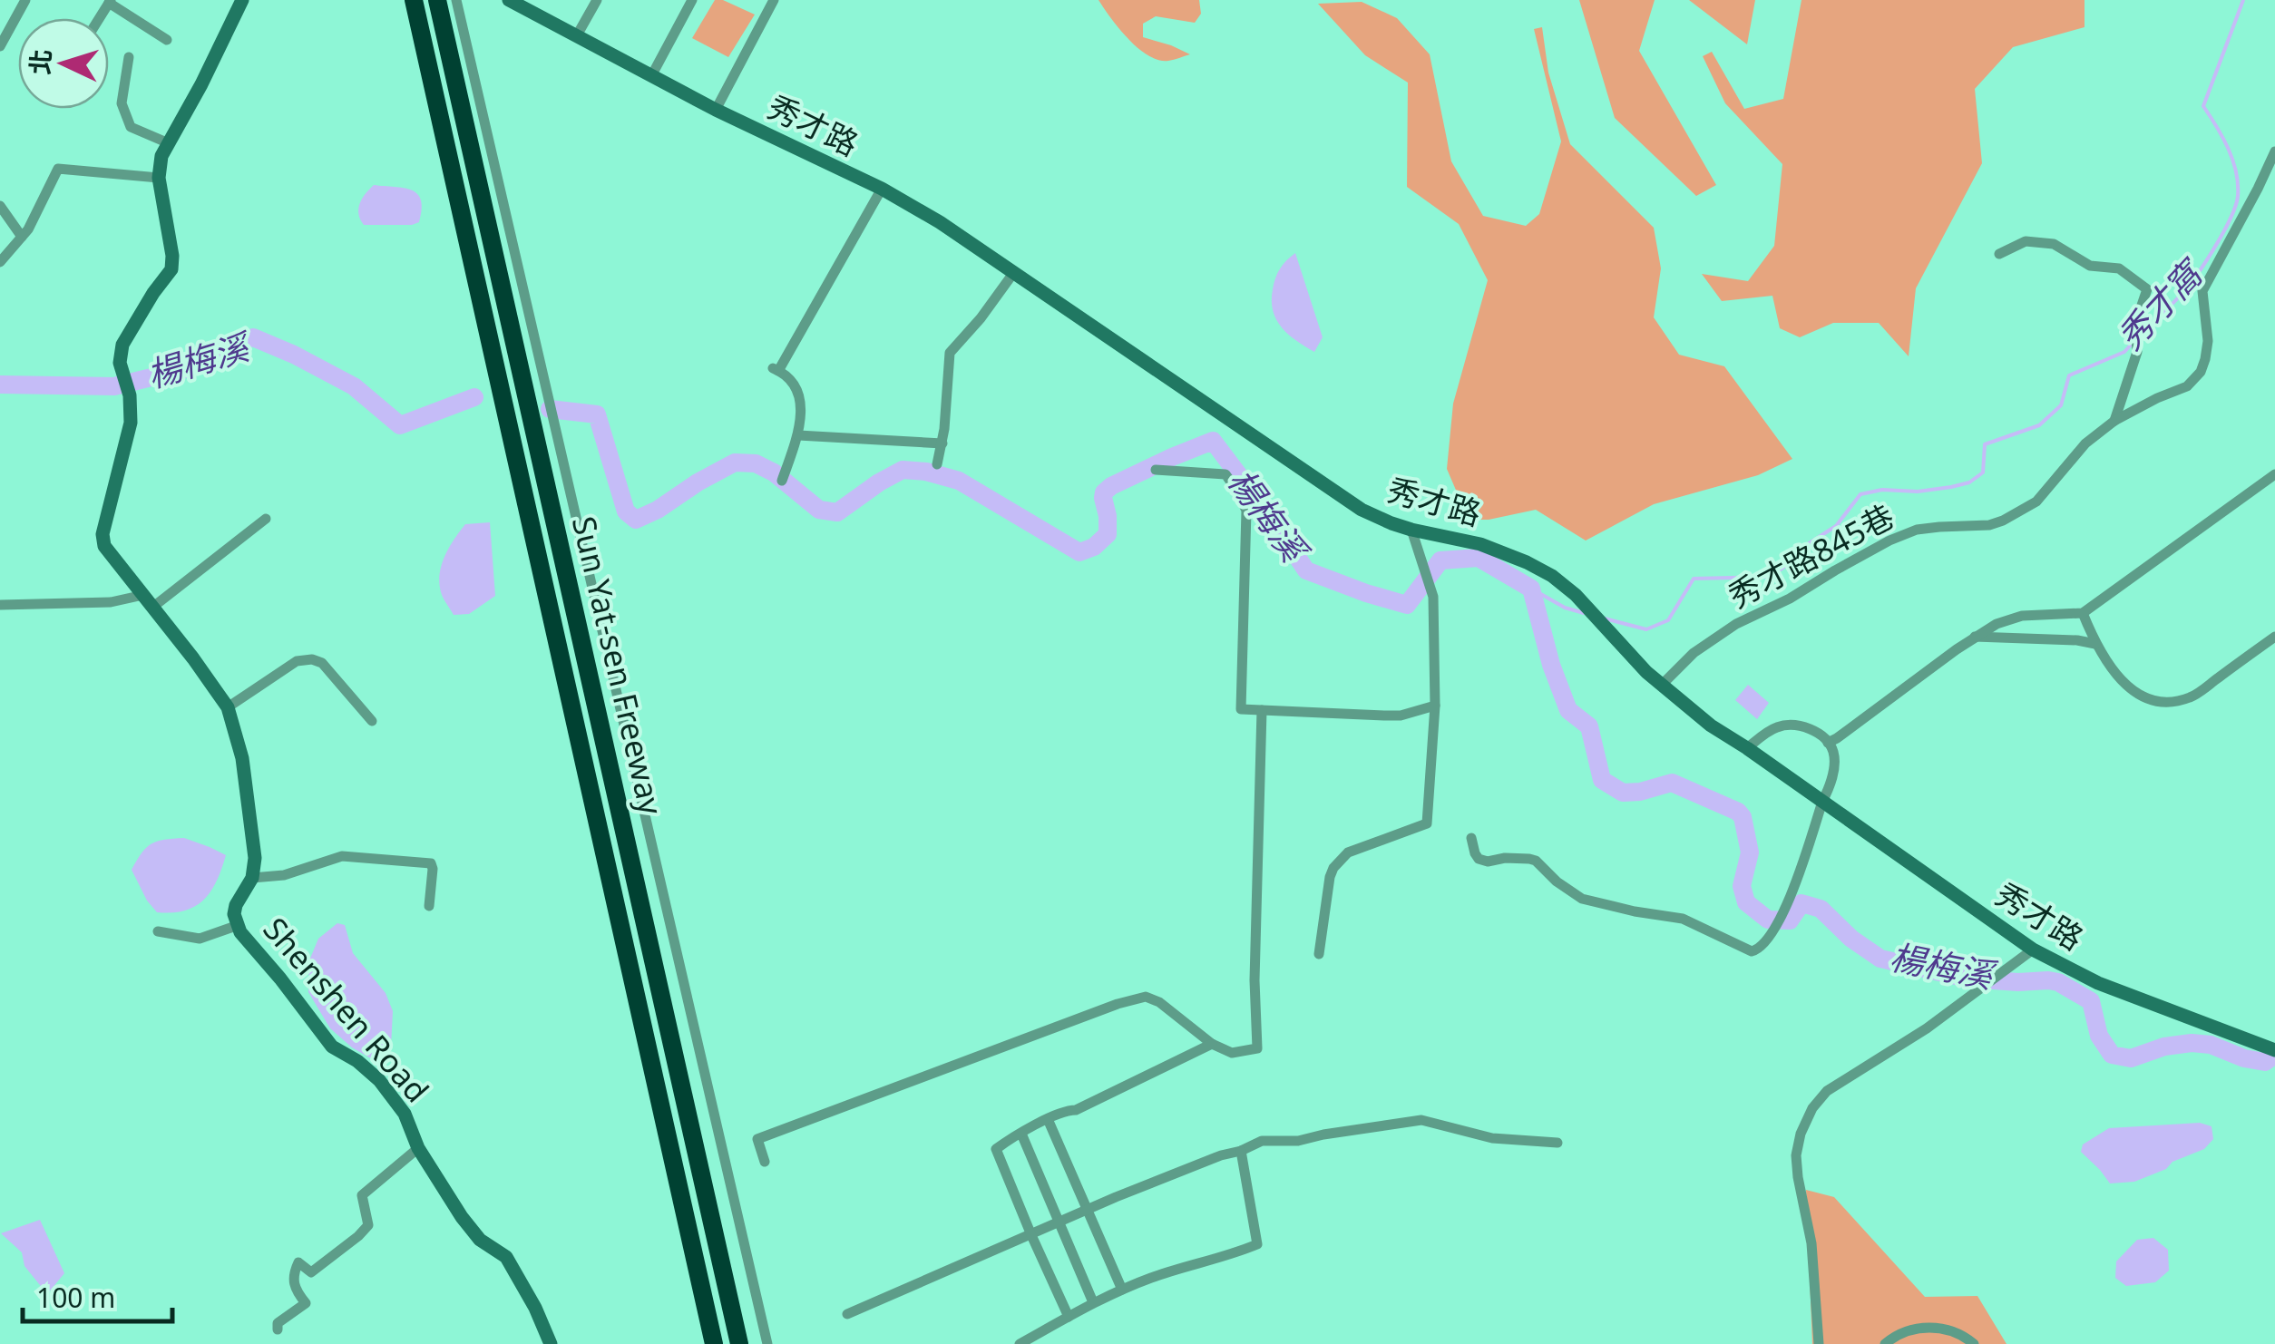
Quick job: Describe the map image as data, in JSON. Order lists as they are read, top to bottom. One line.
{"streets":{"highway":["Sun Yat-sen Freeway"],"main road":["秀才路","Shenshen Road"],"street":["秀才路845巷"]},"crossings":[["秀才路","秀才路845巷"]],"water":["秀才窩","楊梅溪"],"scale_bar":"100 m","north":"left"}
